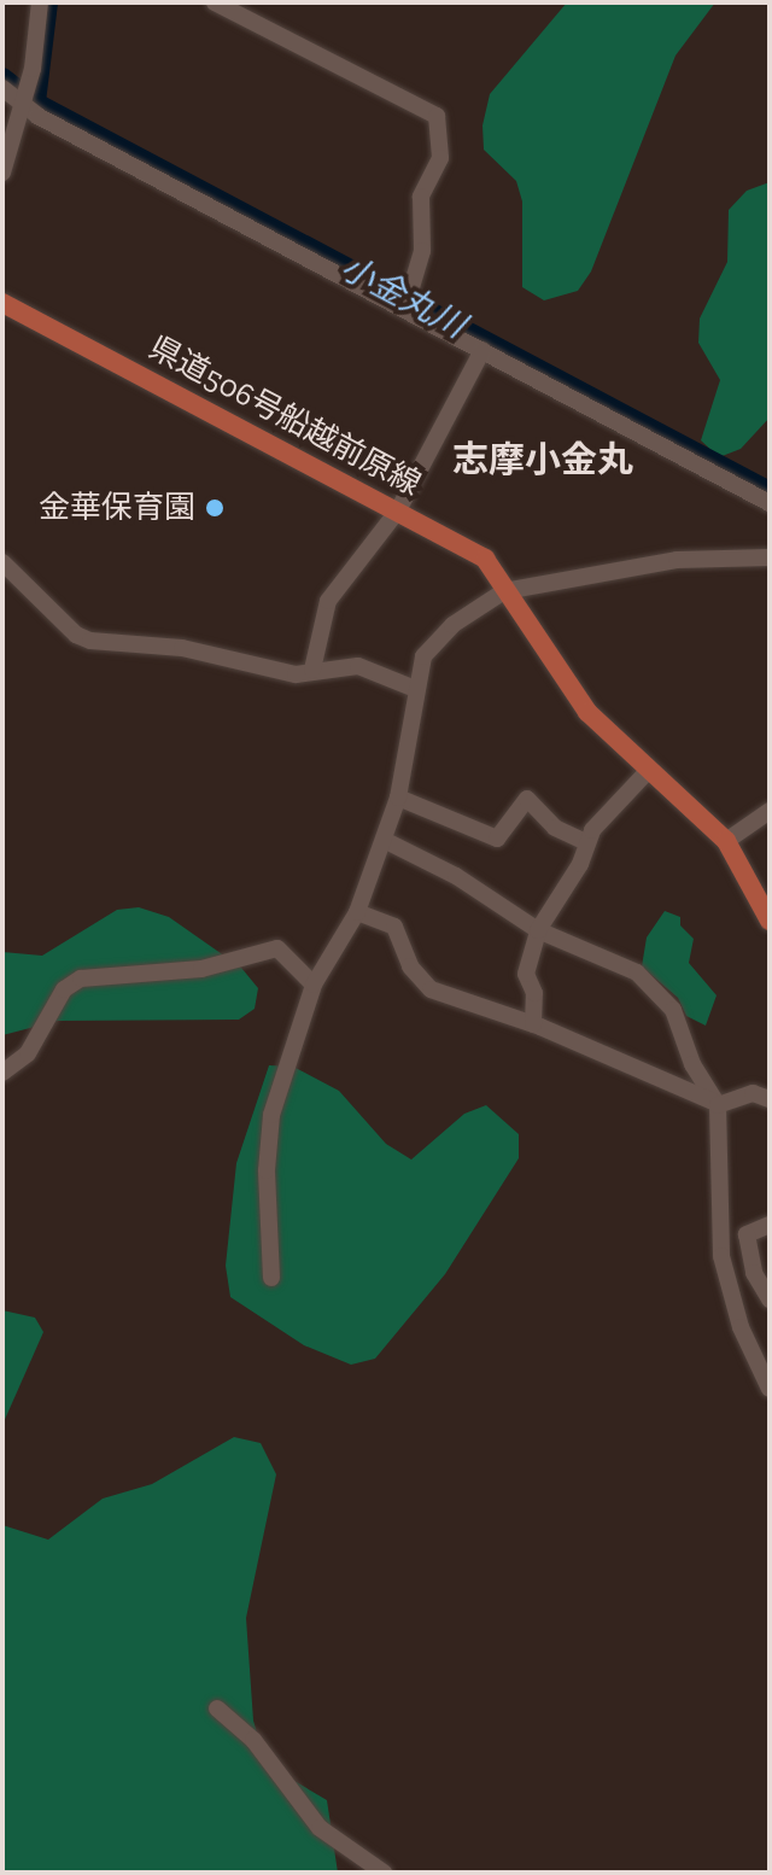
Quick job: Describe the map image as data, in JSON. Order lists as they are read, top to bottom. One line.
{"streets":{"main road":["県道506号船越前原線"]},"districts":["志摩小金丸"],"water":["小金丸川"],"places":["金華保育園"]}
